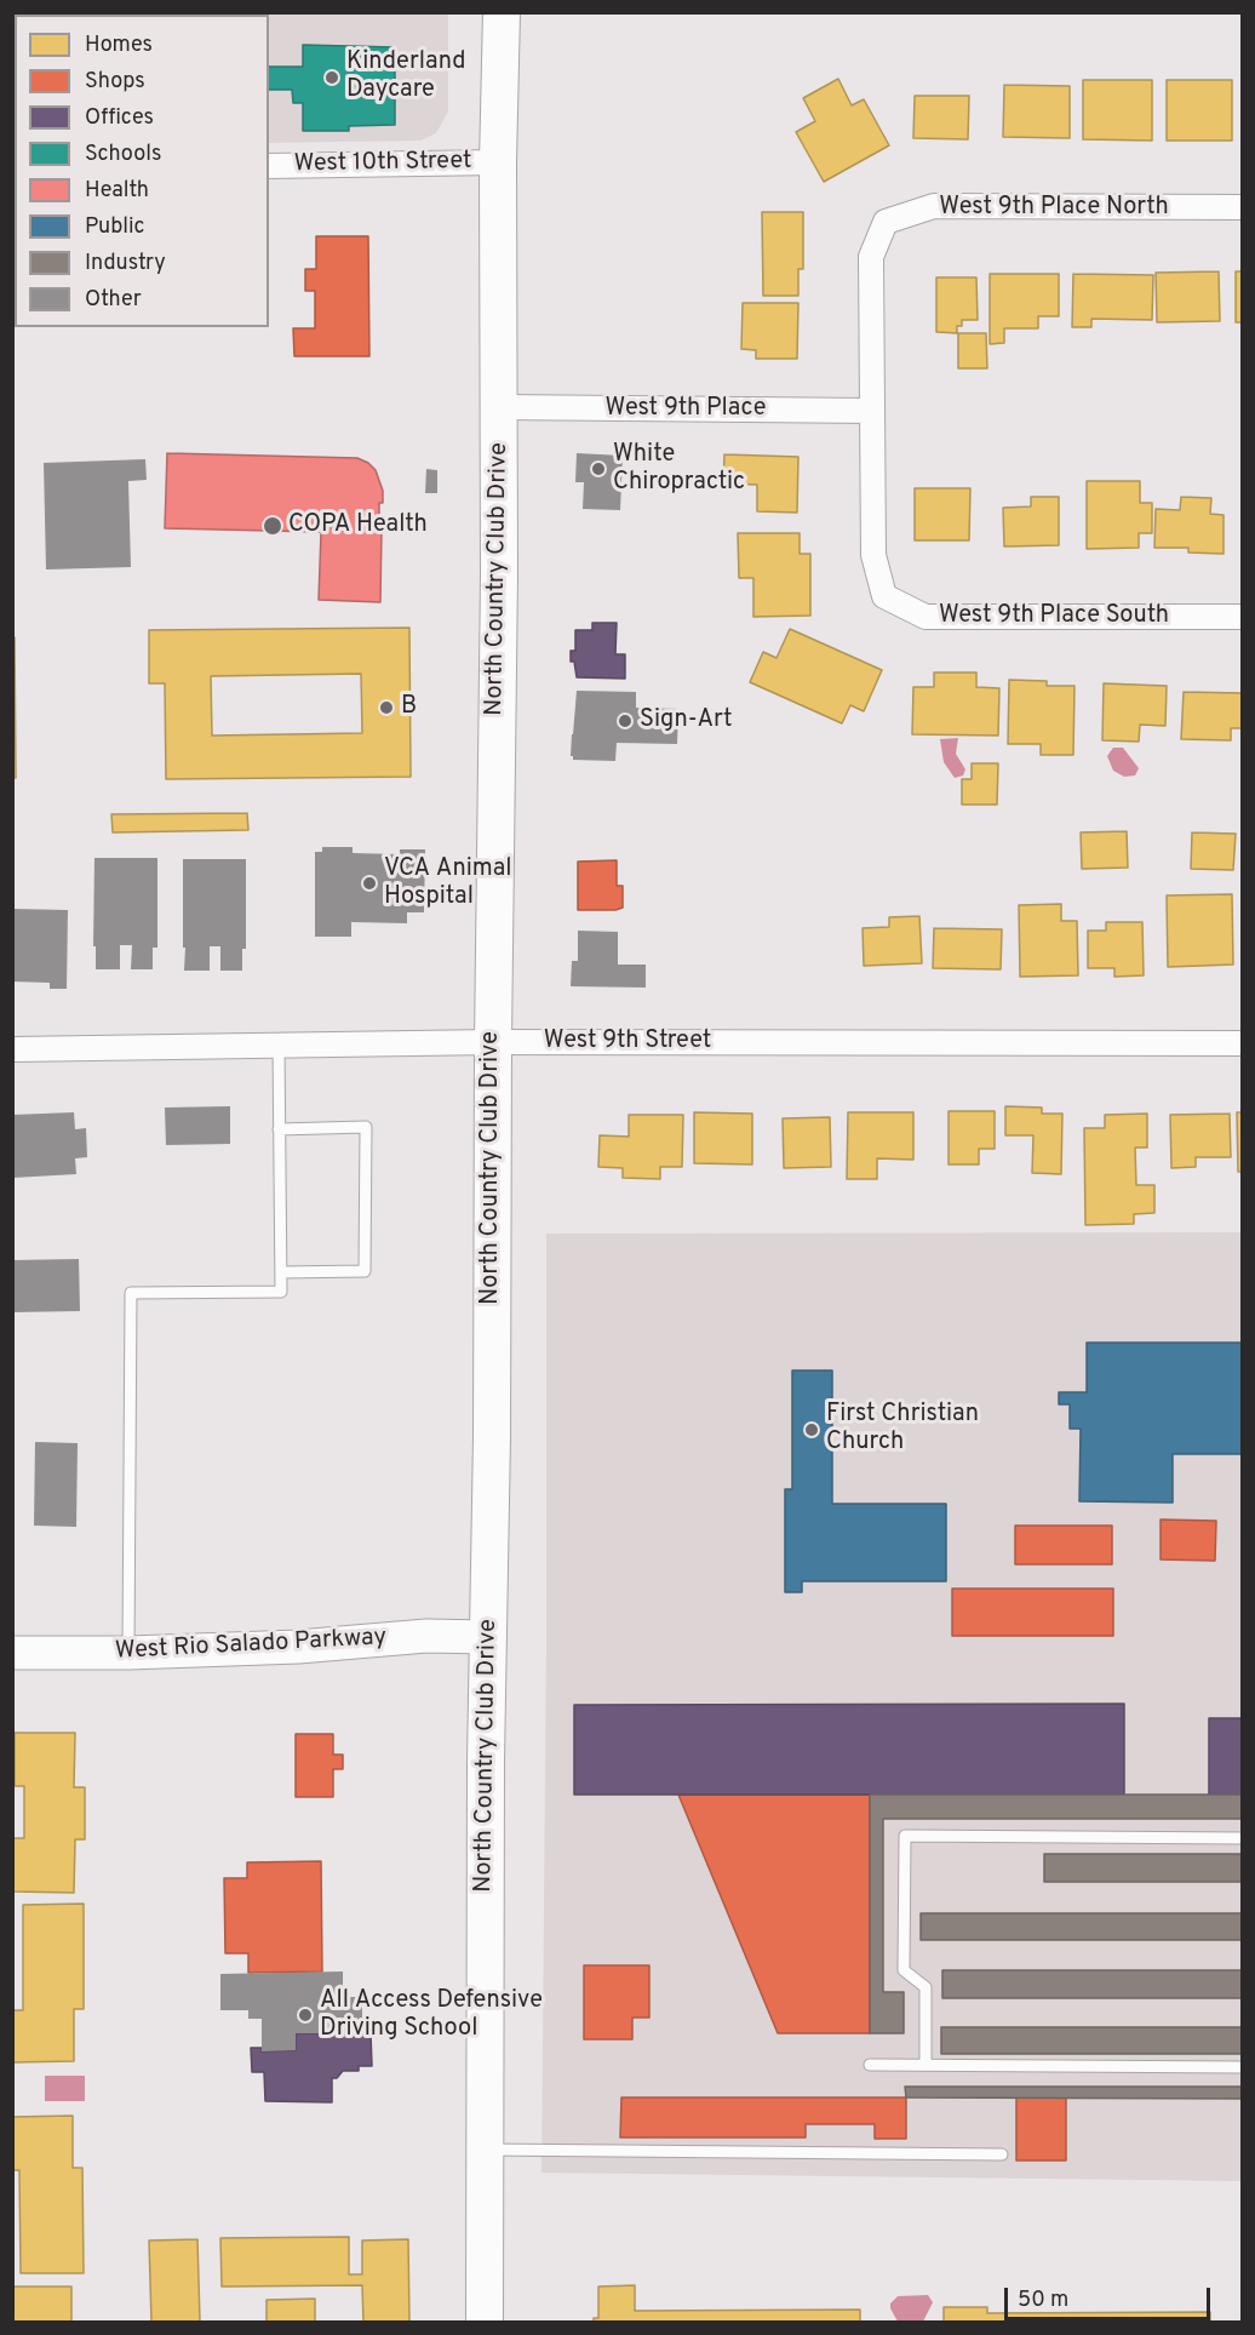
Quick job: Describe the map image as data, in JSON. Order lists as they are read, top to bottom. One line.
{"streets":{"main road":["North Country Club Drive","West Rio Salado Parkway"],"street":["West 10th Street","West 9th Place North","West 9th Place","West 9th Place South","West 9th Street"]},"crossings":[["West 10th Street","North Country Club Drive"],["West 9th Place North","West 9th Place"],["West 9th Place North","West 9th Place South"],["West 9th Place","North Country Club Drive"],["West 9th Place","West 9th Place South"],["North Country Club Drive","West 9th Street"],["North Country Club Drive","West Rio Salado Parkway"]],"places":["Kinderland Daycare","White Chiropractic","COPA Health","B","Sign-Art","VCA Animal Hospital","First Christian Church","All Access Defensive Driving School"],"legend":["Homes","Shops","Offices","Schools","Health","Public","Industry","Other"],"scale_bar":"50 m"}
